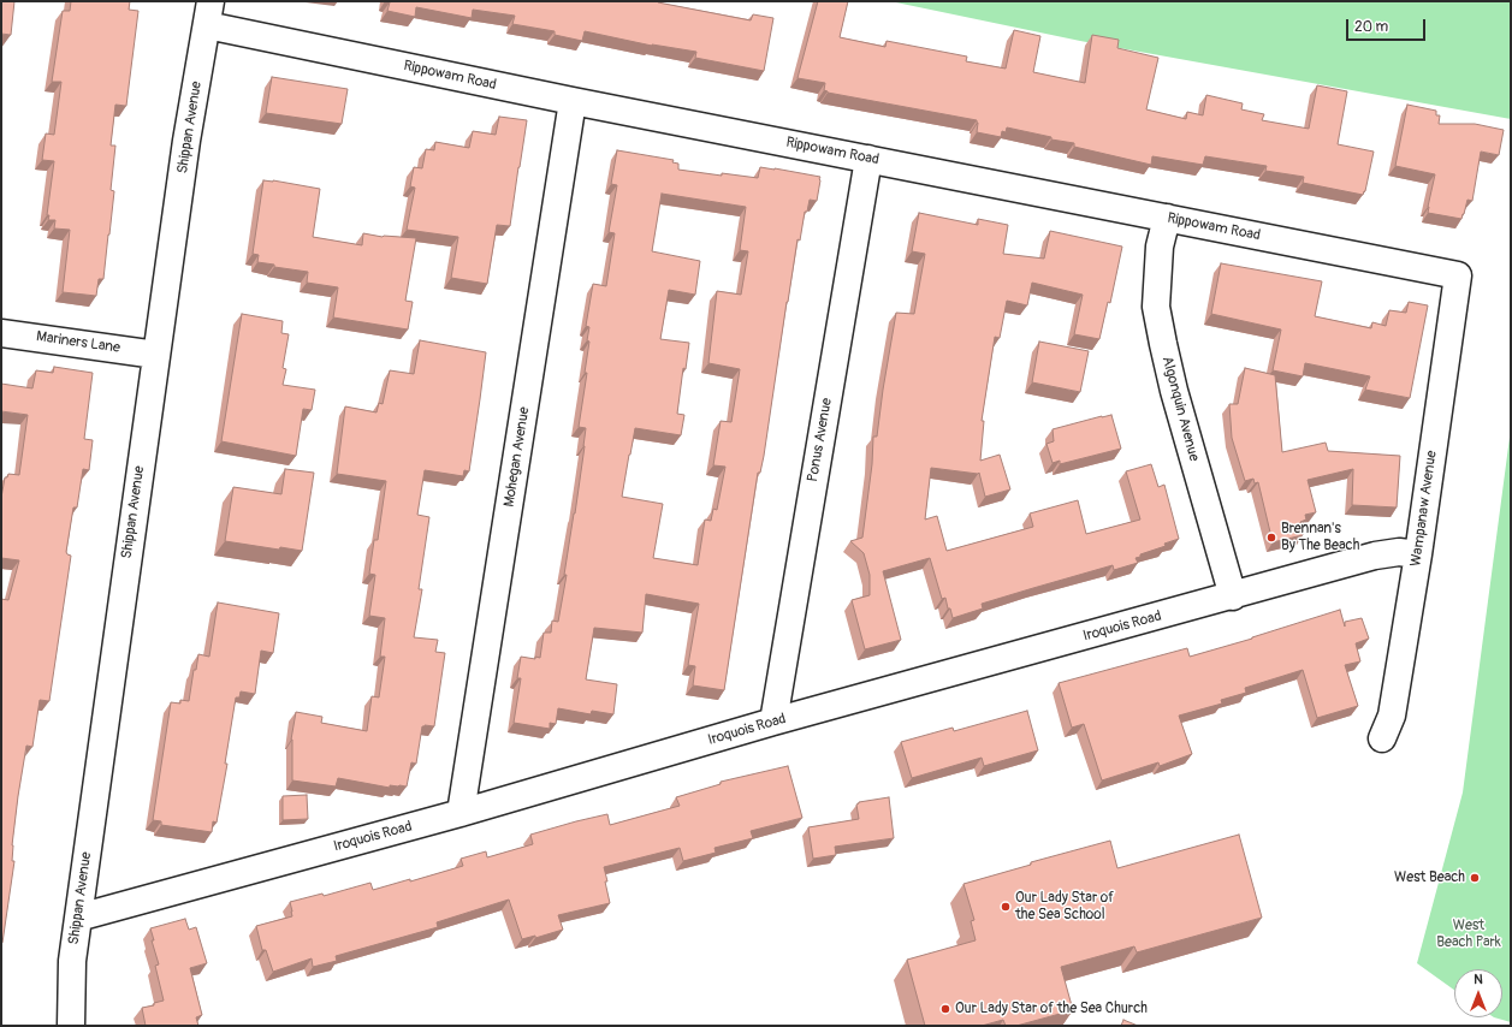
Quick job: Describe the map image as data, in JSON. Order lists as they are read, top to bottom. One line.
{"streets":{"street":["Rippowam Road","Shippan Avenue","Mariners Lane","Algonquin Avenue","Ponus Avenue","Mohegan Avenue","Wampanaw Avenue","Iroquois Road"]},"crossings":[["Rippowam Road","Shippan Avenue"],["Rippowam Road","Algonquin Avenue"],["Rippowam Road","Ponus Avenue"],["Rippowam Road","Mohegan Avenue"],["Rippowam Road","Wampanaw Avenue"],["Shippan Avenue","Mariners Lane"],["Shippan Avenue","Iroquois Road"],["Algonquin Avenue","Iroquois Road"],["Ponus Avenue","Iroquois Road"],["Mohegan Avenue","Iroquois Road"],["Wampanaw Avenue","Iroquois Road"]],"parks":["West Beach Park"],"places":["Brennan's By The Beach","West Beach","Our Lady Star of the Sea School","Our Lady Star of the Sea Church"],"scale_bar":"20 m","north":"top"}
